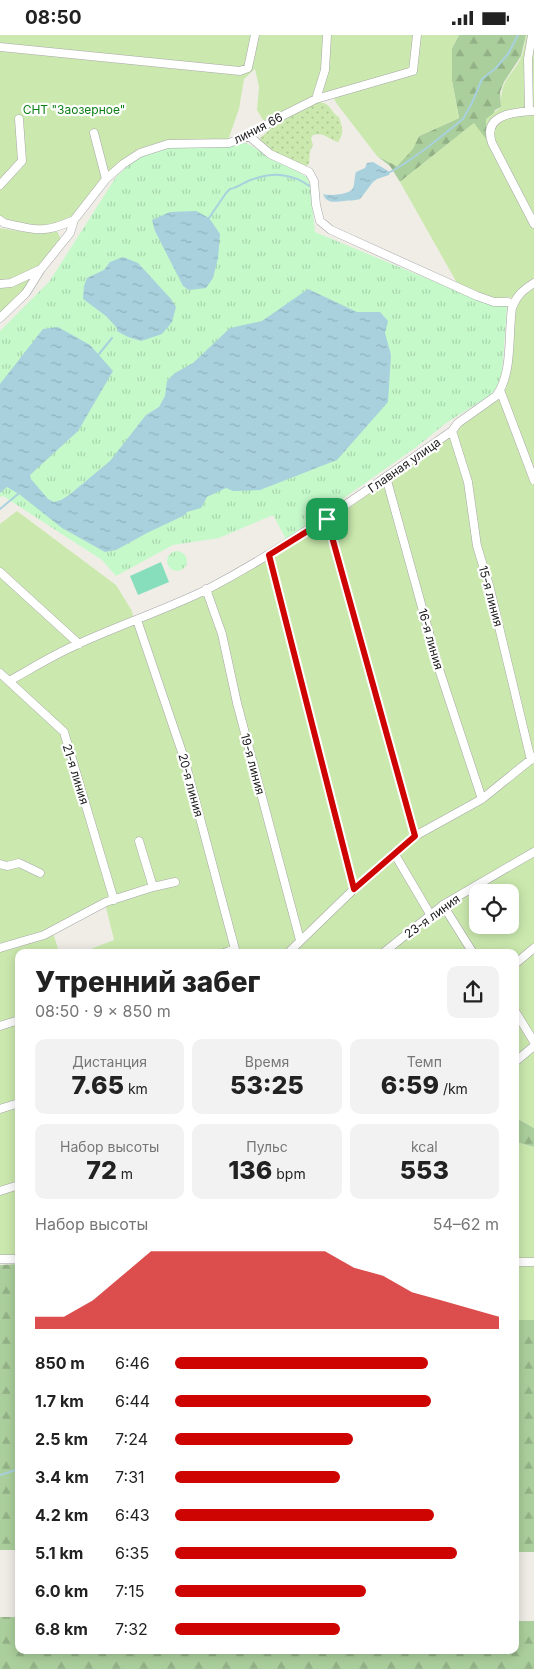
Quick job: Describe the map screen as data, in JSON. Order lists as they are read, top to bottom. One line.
{"streets":{"street":["линия 66","Главная улица","15-я линия","16-я линия","19-я линия","21-я линия","20-я линия","23-я линия"]},"crossings":[["Главная улица","15-я линия"],["Главная улица","16-я линия"],["Главная улица","19-я линия"],["Главная улица","21-я линия"],["Главная улица","20-я линия"]],"parks":["СНТ \"Заозерное\""],"page":{"status":"08:50","heading":["Утренний забег","08:50 · 9 × 850 m"],"stats":[["Дистанция","7.65 km"],["Время","53:25"],["Темп","6:59 /km"],["Набор высоты","72 m"],["Пульс","136 bpm"],["kcal","553"]],"chart":["Набор высоты","54–62 m"],"list":[{"name":"850 m","note":"6:46"},{"name":"1.7 km","note":"6:44"},{"name":"2.5 km","note":"7:24"},{"name":"3.4 km","note":"7:31"},{"name":"4.2 km","note":"6:43"},{"name":"5.1 km","note":"6:35"},{"name":"6.0 km","note":"7:15"},{"name":"6.8 km","note":"7:32"}]}}
